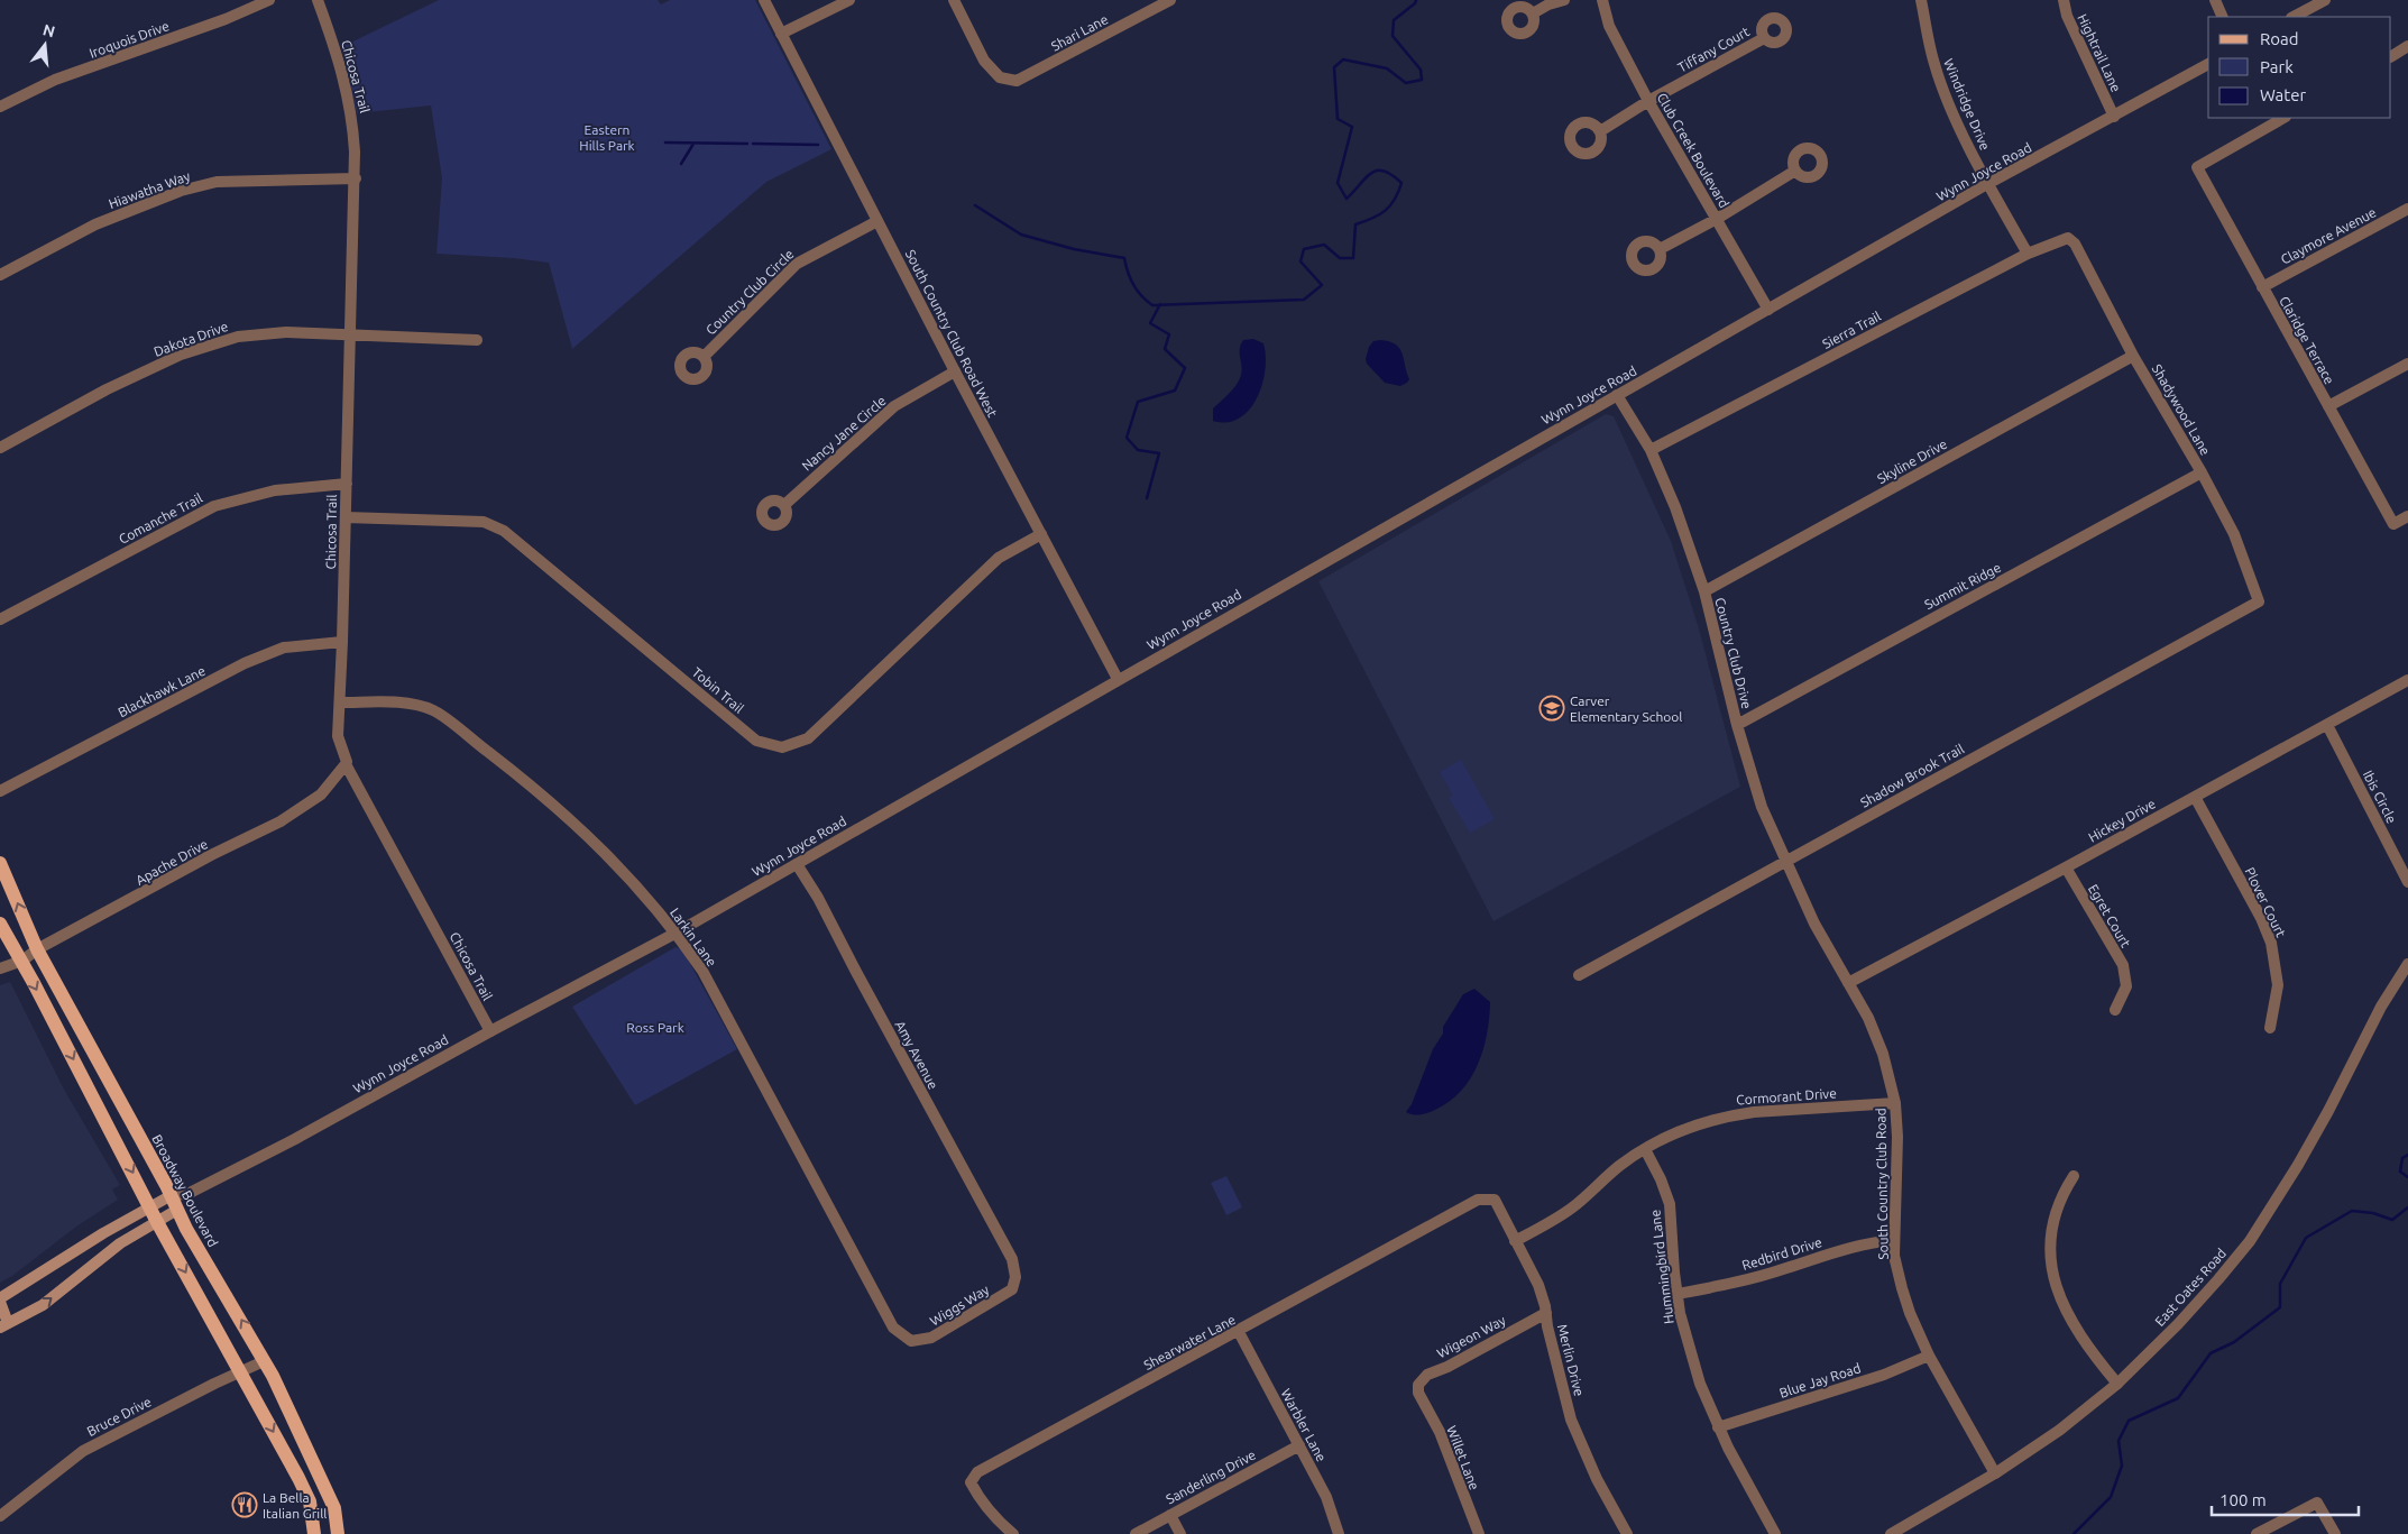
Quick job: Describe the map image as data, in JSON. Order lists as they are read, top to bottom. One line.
{"streets":{"main road":["Wynn Joyce Road","Broadway Boulevard"],"street":["Shari Lane","Iroquois Drive","Tiffany Court","Hightrail Lane","Chicosa Trail","Windridge Drive","Club Creek Boulevard","Hiawatha Way","Claymore Avenue","Country Club Circle","Sierra Trail","South Country Club Road West","Dakota Drive","Claridge Terrace","Shadywood Lane","Nancy Jane Circle","Skyline Drive","Comanche Trail","Summit Ridge","Country Club Drive","Tobin Trail","Blackhawk Lane","Shadow Brook Trail","Ibis Circle","Hickey Drive","Apache Drive","Plover Court","Egret Court","Larkin Lane","Amy Avenue","Cormorant Drive","South Country Club Road","Redbird Drive","Hummingbird Lane","East Oates Road","Wiggs Way","Wigeon Way","Shearwater Lane","Merlin Drive","Blue Jay Road","Bruce Drive","Warbler Lane","Willet Lane","Sanderling Drive"]},"crossings":[["Tiffany Court","Club Creek Boulevard"],["Hightrail Lane","Wynn Joyce Road"],["Chicosa Trail","Wynn Joyce Road"],["Chicosa Trail","Hiawatha Way"],["Chicosa Trail","Dakota Drive"],["Chicosa Trail","Comanche Trail"],["Chicosa Trail","Tobin Trail"],["Chicosa Trail","Blackhawk Lane"],["Chicosa Trail","Apache Drive"],["Chicosa Trail","Larkin Lane"],["Windridge Drive","Wynn Joyce Road"],["Windridge Drive","Sierra Trail"],["Club Creek Boulevard","Wynn Joyce Road"],["Wynn Joyce Road","South Country Club Road West"],["Wynn Joyce Road","Country Club Drive"],["Wynn Joyce Road","Larkin Lane"],["Wynn Joyce Road","Amy Avenue"],["Wynn Joyce Road","Broadway Boulevard"],["Claymore Avenue","Claridge Terrace"],["Country Club Circle","South Country Club Road West"],["Sierra Trail","Shadywood Lane"],["Sierra Trail","Country Club Drive"],["South Country Club Road West","Nancy Jane Circle"],["South Country Club Road West","Tobin Trail"],["Shadywood Lane","Skyline Drive"],["Shadywood Lane","Summit Ridge"],["Shadywood Lane","Shadow Brook Trail"],["Skyline Drive","Country Club Drive"],["Summit Ridge","Country Club Drive"],["Country Club Drive","Shadow Brook Trail"],["Country Club Drive","South Country Club Road"],["Ibis Circle","Hickey Drive"],["Hickey Drive","Plover Court"],["Hickey Drive","Egret Court"],["Hickey Drive","South Country Club Road"],["Apache Drive","Broadway Boulevard"],["Larkin Lane","Wiggs Way"],["Amy Avenue","Wiggs Way"],["Cormorant Drive","South Country Club Road"],["Cormorant Drive","Hummingbird Lane"],["Cormorant Drive","Merlin Drive"],["South Country Club Road","Redbird Drive"],["South Country Club Road","East Oates Road"],["South Country Club Road","Blue Jay Road"],["Broadway Boulevard","Bruce Drive"],["Redbird Drive","Hummingbird Lane"],["Hummingbird Lane","Blue Jay Road"],["Wigeon Way","Merlin Drive"],["Wigeon Way","Willet Lane"],["Shearwater Lane","Merlin Drive"],["Shearwater Lane","Warbler Lane"],["Warbler Lane","Sanderling Drive"]],"parks":["Eastern Hills Park","Ross Park"],"places":{"school or university":["Carver Elementary School"],"restaurant":["La Bella Italian Grill"]},"legend":["Road","Park","Water"],"scale_bar":"100 m","north":"top"}
